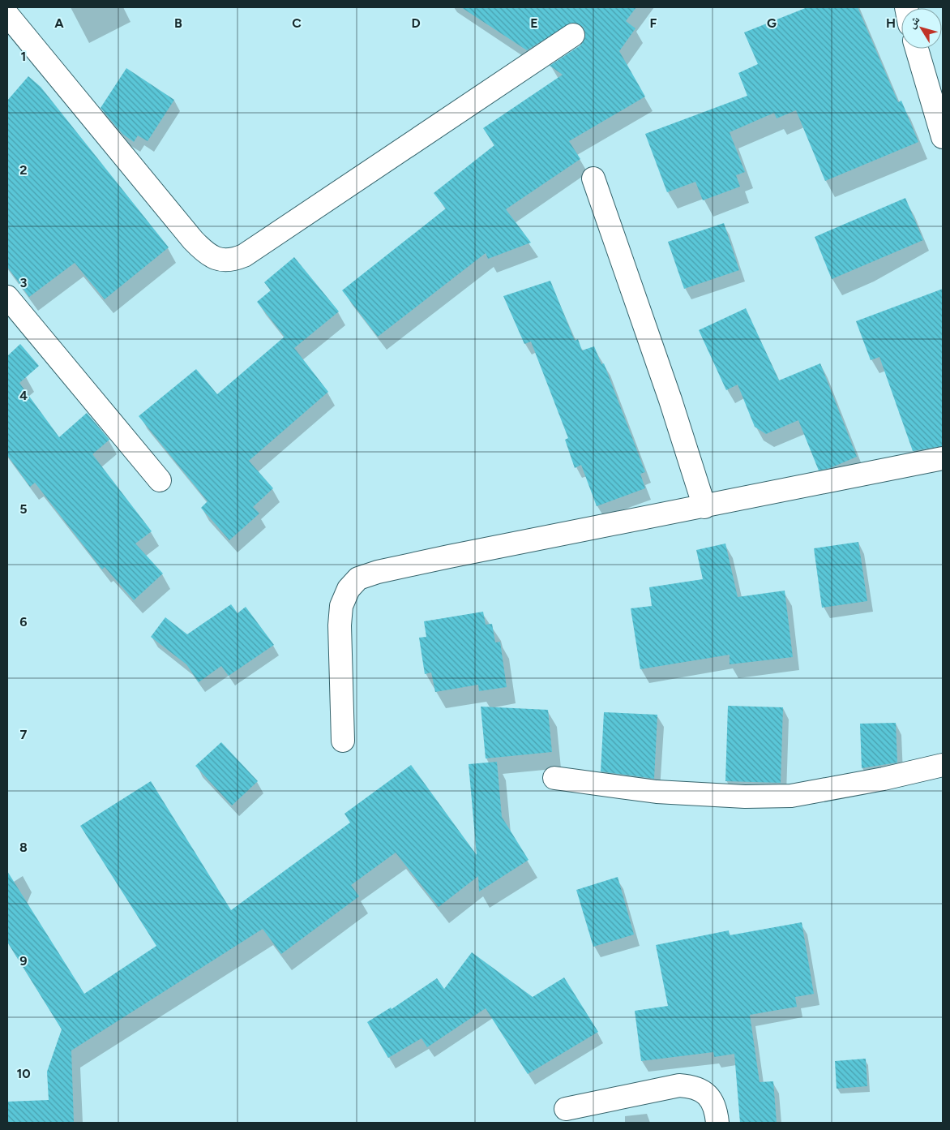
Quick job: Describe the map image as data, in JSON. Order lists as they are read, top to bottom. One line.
{"north":"top left","grid":{"columns":["A","B","C","D","E","F","G","H"],"rows":["1","2","3","4","5","6","7","8","9","10"]}}
